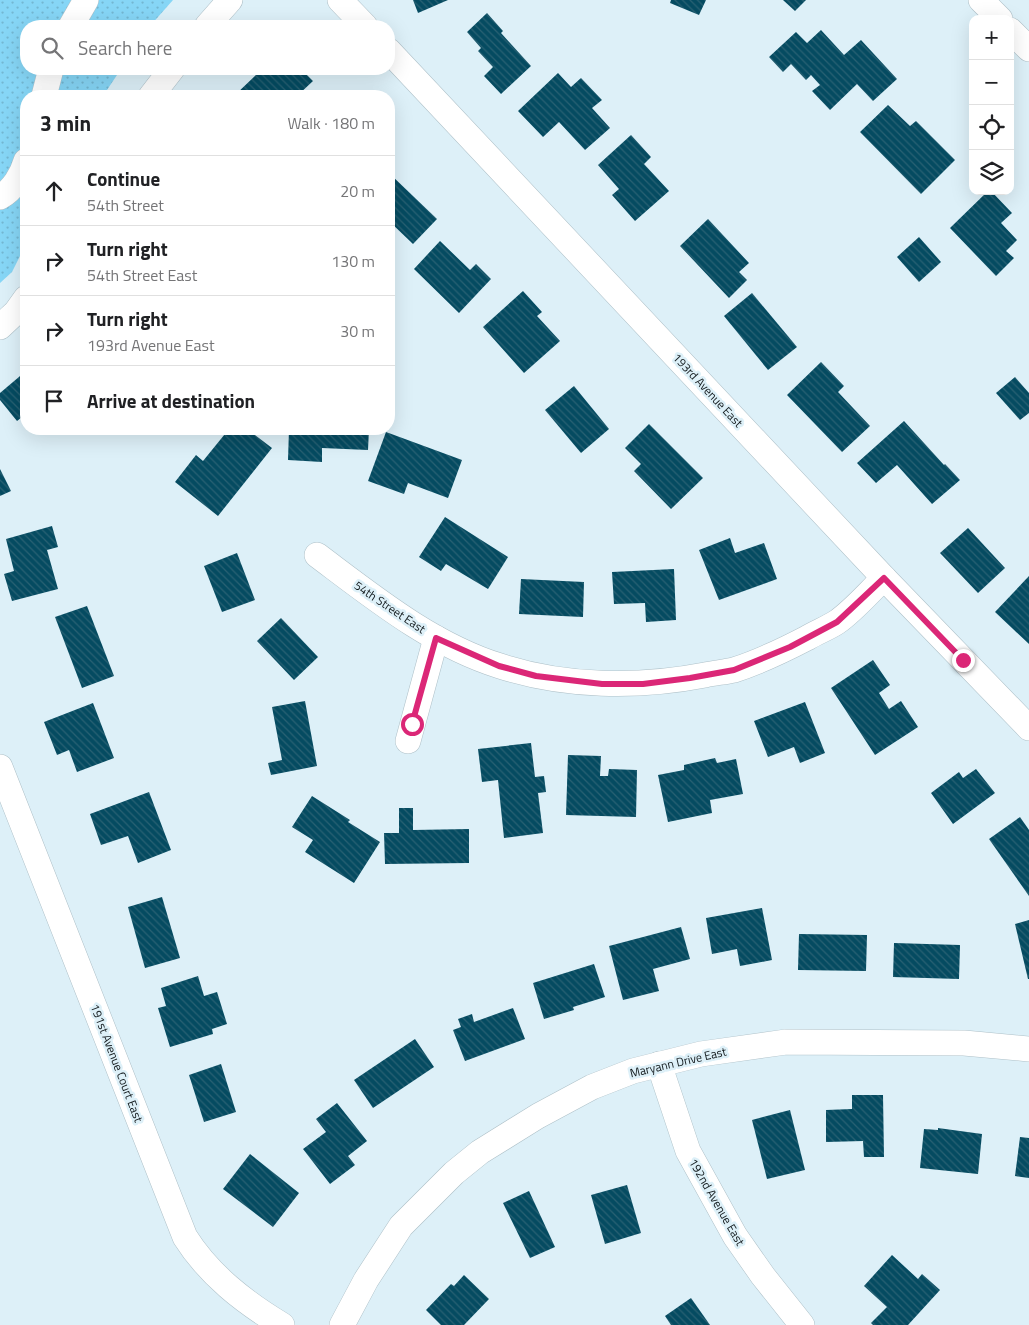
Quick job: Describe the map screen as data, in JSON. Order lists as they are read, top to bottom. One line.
{"streets":{"street":["193rd Avenue East","54th Street East","Maryann Drive East","191st Avenue Court East","192nd Avenue East"]},"crossings":[["193rd Avenue East","54th Street East"],["Maryann Drive East","192nd Avenue East"]],"page":{"map_buttons":["+","−"],"search":"Search here","heading":["3 min","Walk · 180 m"],"list":[["Continue","54th Street","20 m"],["Turn right","54th Street East","130 m"],["Turn right","193rd Avenue East","30 m"],"Arrive at destination"]}}
